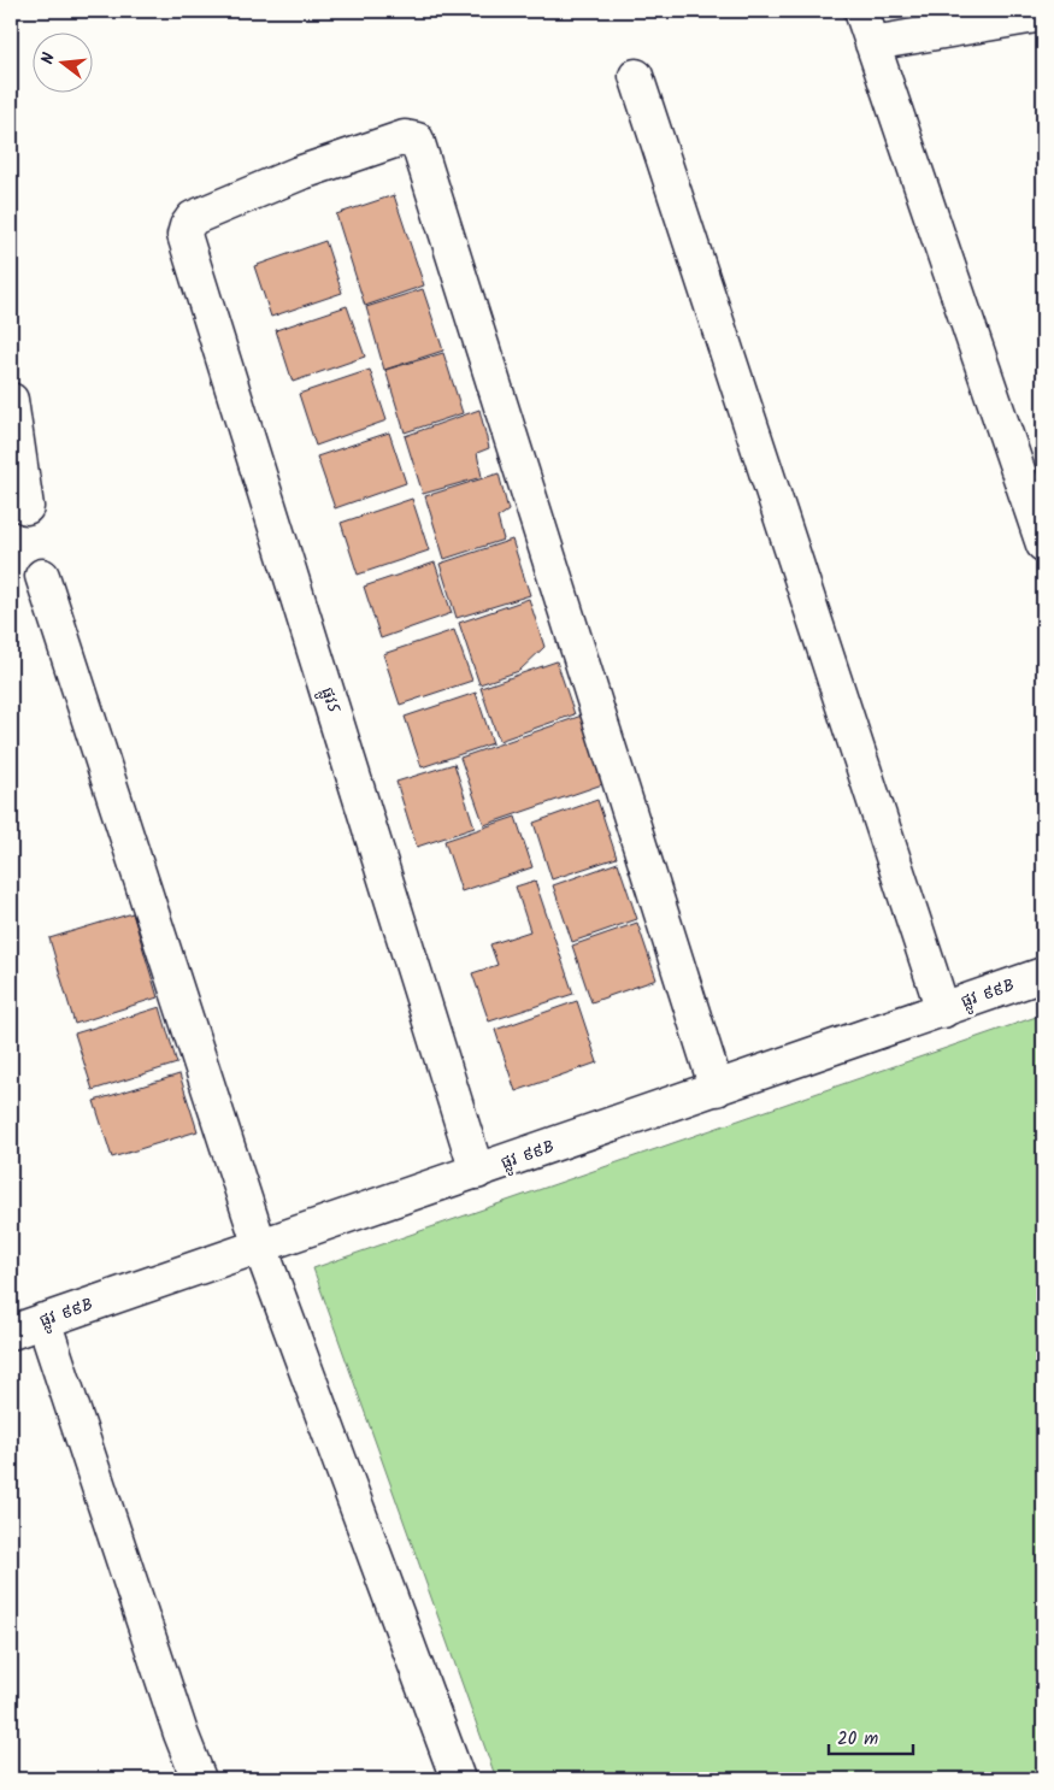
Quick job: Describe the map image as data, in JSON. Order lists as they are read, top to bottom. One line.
{"streets":{"street":["ផ្លូវ5","ផ្លូវ ៩៩B"]},"crossings":[["ផ្លូវ5","ផ្លូវ ៩៩B"]],"scale_bar":"20 m","north":"left"}
